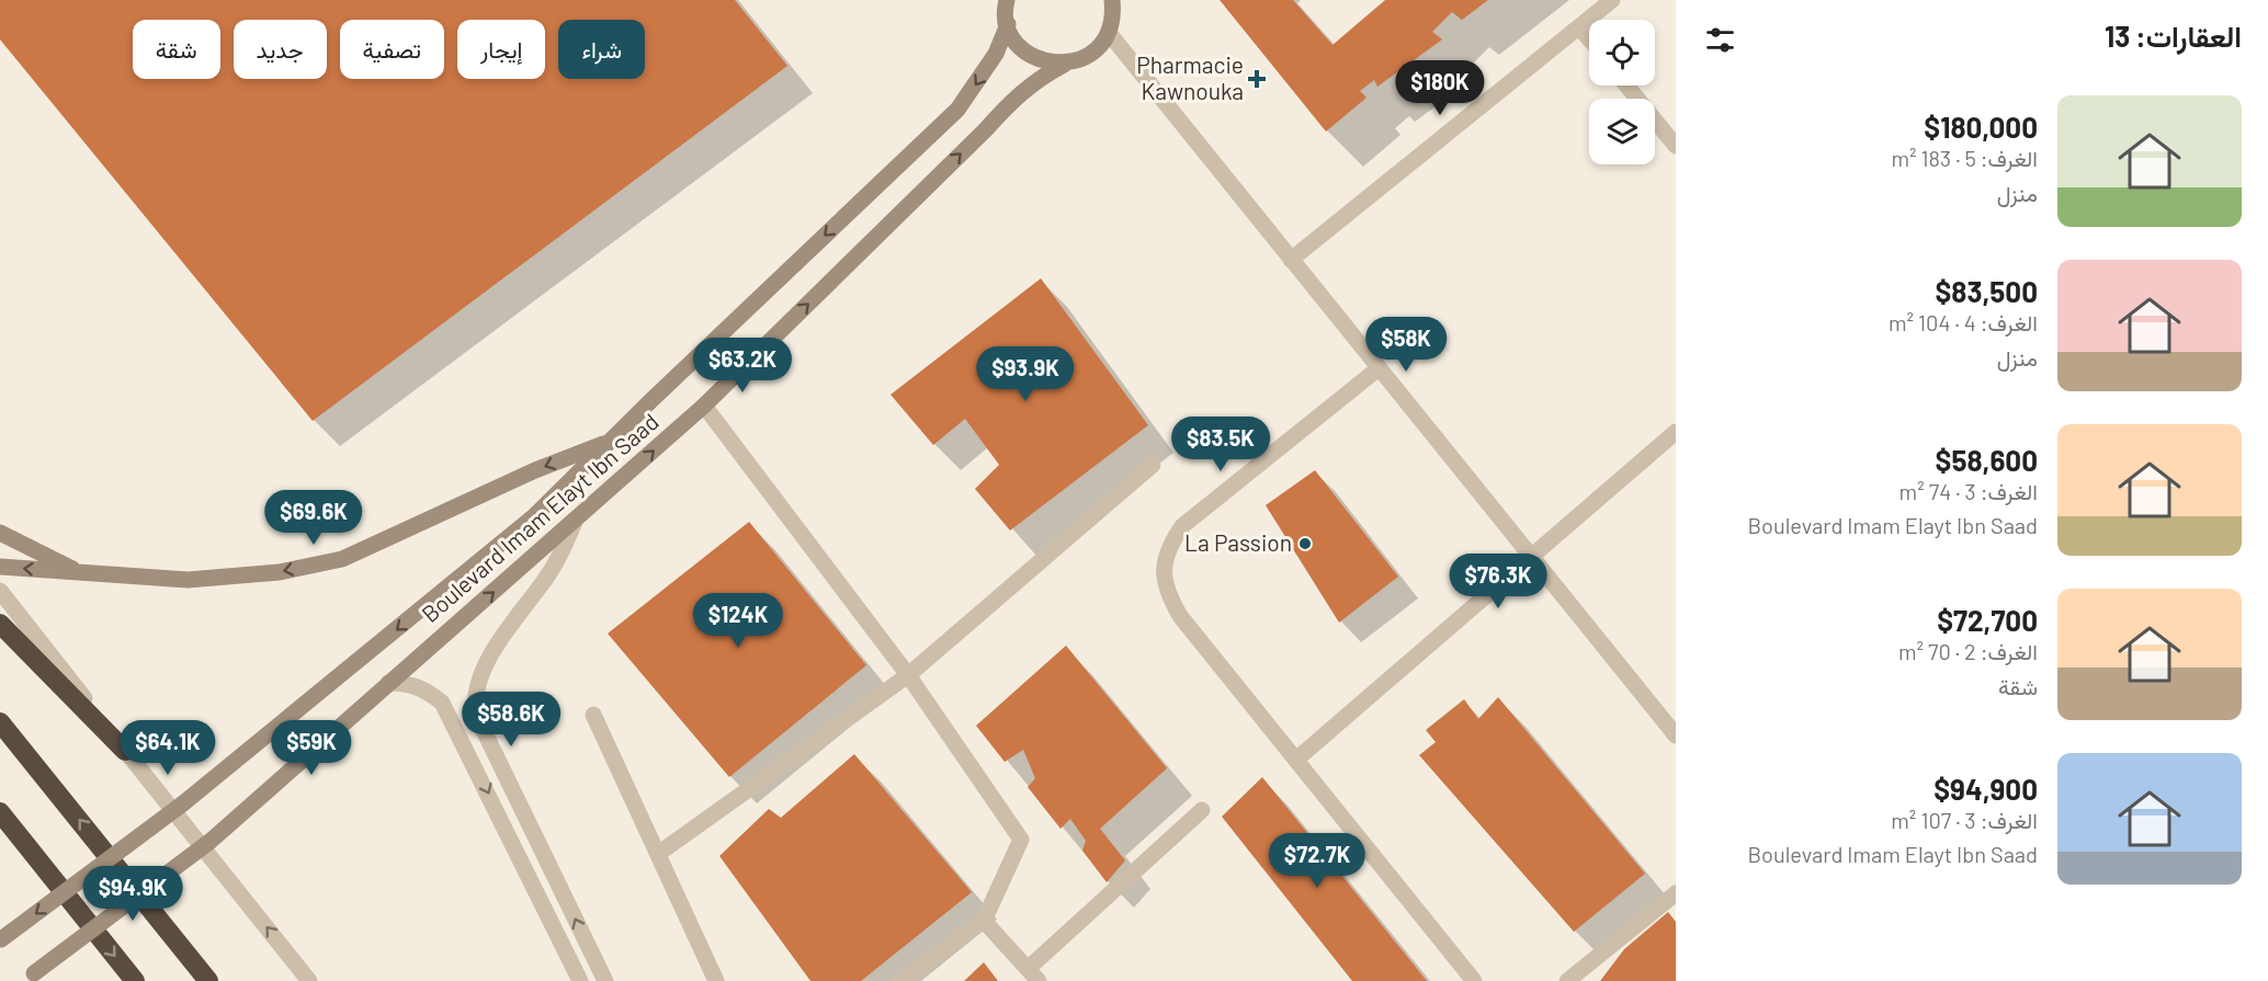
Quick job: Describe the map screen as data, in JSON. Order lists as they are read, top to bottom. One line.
{"streets":{"street":["Boulevard Imam Elayt Ibn Saad"]},"places":{"health":["Pharmacie Kawnouka"],"other":["La Passion"]},"page":{"heading":"العقارات: 13","chip":["شراء","إيجار","تصفية","جديد","شقة"],"price":["$180K","$58K","$63.2K","$93.9K","$83.5K","$69.6K","$76.3K","$124K","$58.6K","$64.1K","$59K","$72.7K","$94.9K"],"list":[{"name":"$180,000","note":"الغرف: 5 · 183 m² · منزل"},{"name":"$83,500","note":"الغرف: 4 · 104 m² · منزل"},{"name":"$58,600","note":"الغرف: 3 · 74 m² · Boulevard Imam Elayt Ibn Saad"},{"name":"$72,700","note":"الغرف: 2 · 70 m² · شقة"},{"name":"$94,900","note":"الغرف: 3 · 107 m² · Boulevard Imam Elayt Ibn Saad"}]}}
